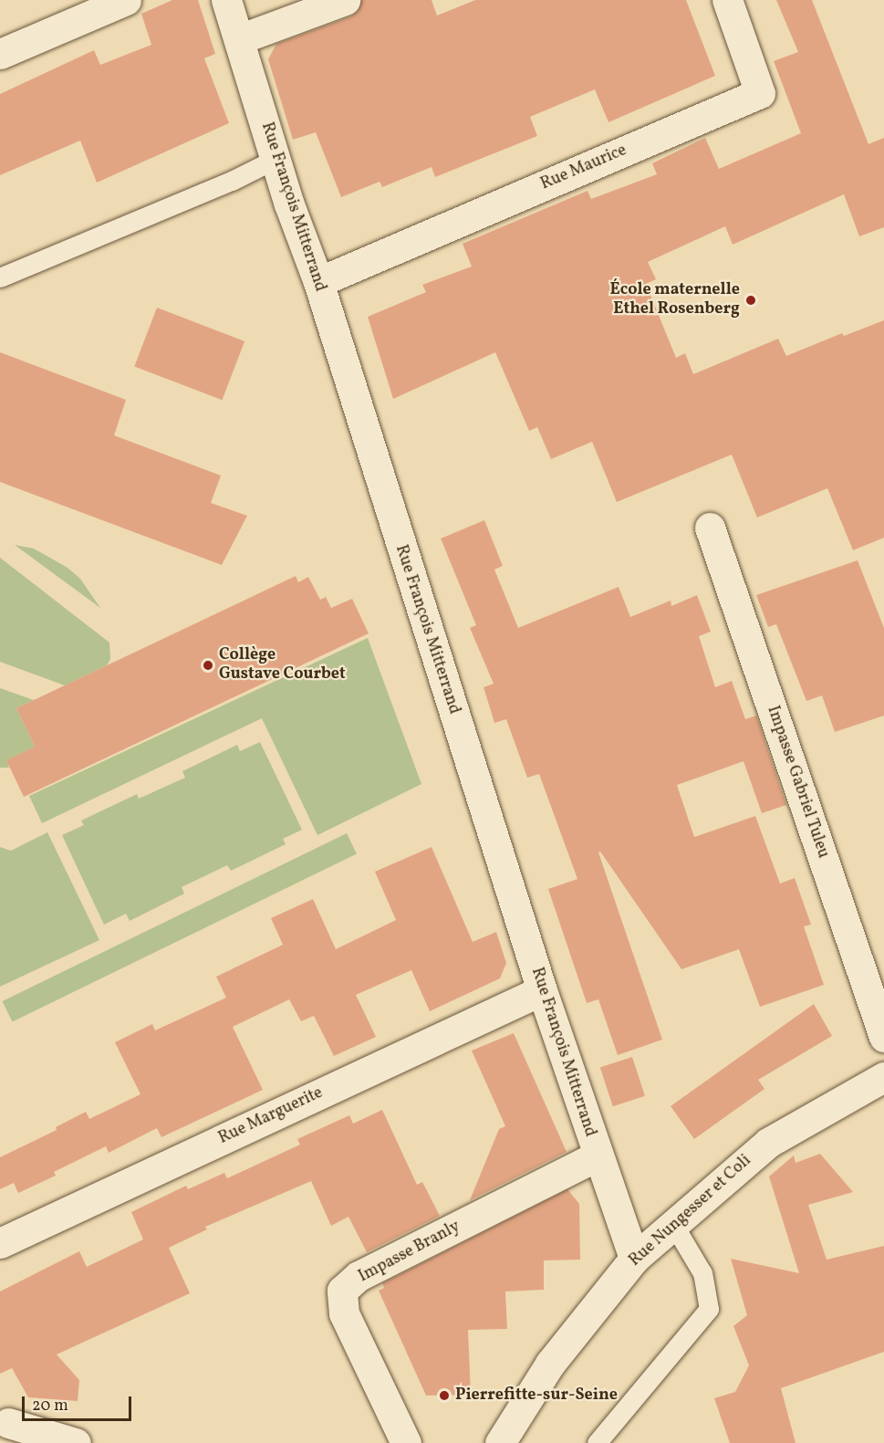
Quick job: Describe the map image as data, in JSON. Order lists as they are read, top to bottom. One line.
{"streets":{"street":["Rue Maurice","Rue François Mitterrand","Impasse Gabriel Tuleu","Rue Marguerite","Rue Nungesser et Coli","Impasse Branly"]},"crossings":[["Rue Maurice","Rue François Mitterrand"],["Rue François Mitterrand","Rue Marguerite"],["Rue François Mitterrand","Rue Nungesser et Coli"],["Rue François Mitterrand","Impasse Branly"]],"places":["École maternelle Ethel Rosenberg","Collège Gustave Courbet","Pierrefitte-sur-Seine"],"scale_bar":"20 m"}
